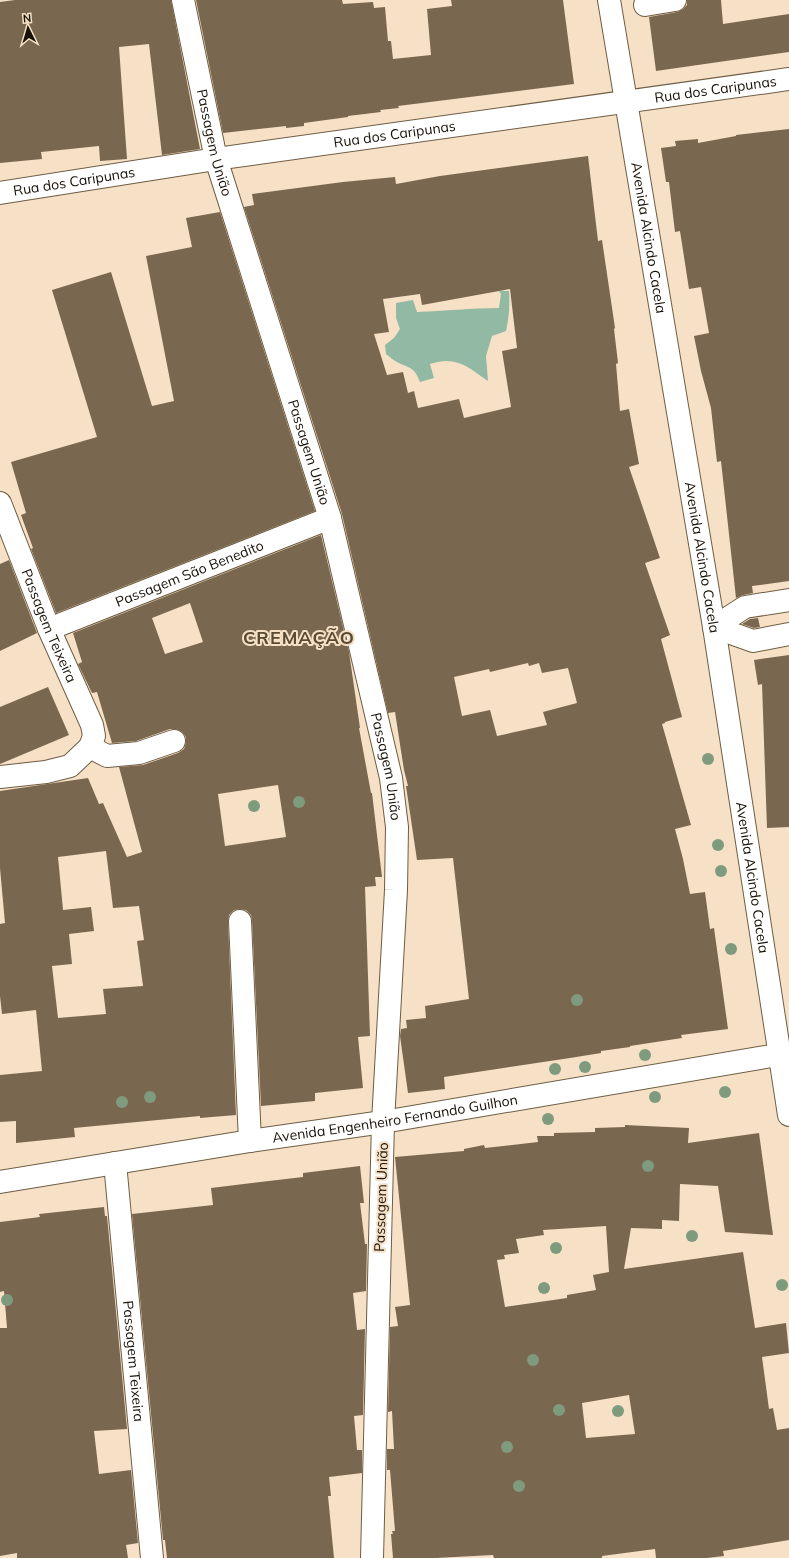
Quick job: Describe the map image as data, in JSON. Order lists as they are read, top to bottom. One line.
{"streets":{"street":["Rua dos Caripunas","Passagem União","Avenida Alcindo Cacela","Passagem São Benedito","Passagem Teixeira","Avenida Engenheiro Fernando Guilhon"]},"crossings":[["Rua dos Caripunas","Passagem União"],["Rua dos Caripunas","Avenida Alcindo Cacela"],["Passagem União","Passagem São Benedito"],["Passagem União","Avenida Engenheiro Fernando Guilhon"],["Avenida Alcindo Cacela","Avenida Engenheiro Fernando Guilhon"],["Passagem São Benedito","Passagem Teixeira"],["Passagem Teixeira","Avenida Engenheiro Fernando Guilhon"]],"districts":["CREMAÇÃO"],"north":"top"}
